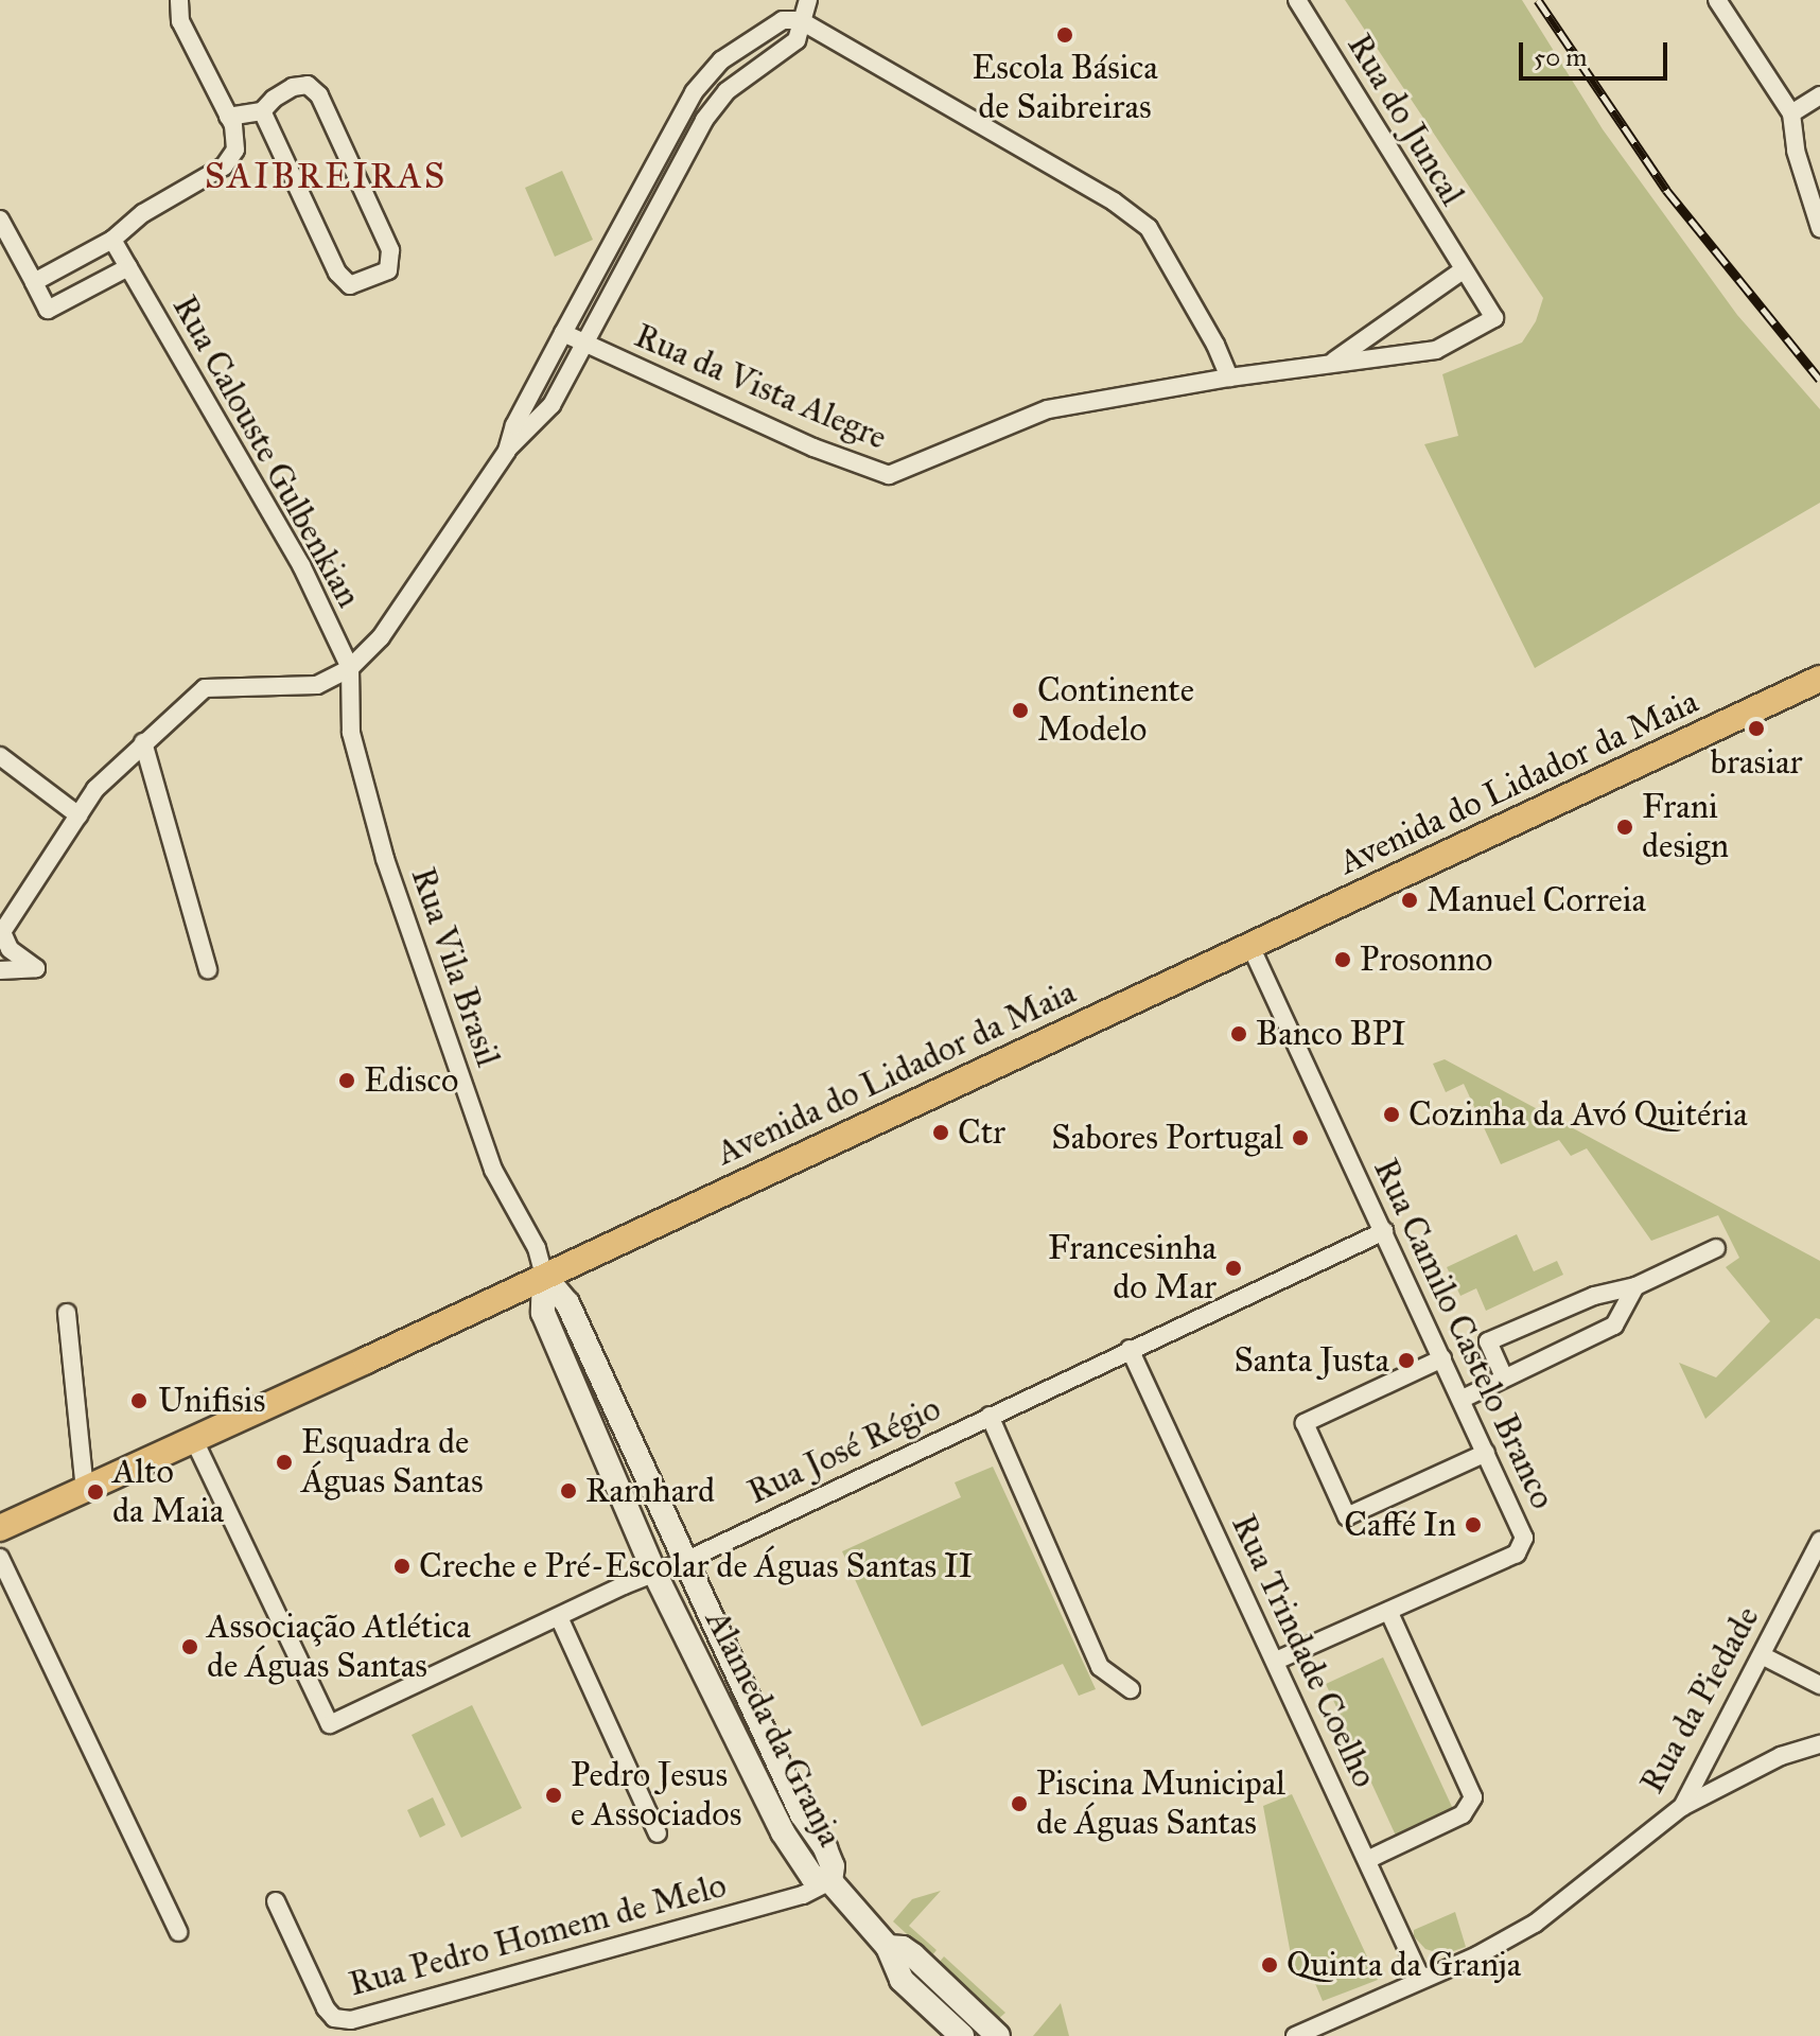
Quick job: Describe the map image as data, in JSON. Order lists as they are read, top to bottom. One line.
{"streets":{"main road":["Avenida do Lidador da Maia"],"street":["Rua do Juncal","Rua da Vista Alegre","Rua Calouste Gulbenkian","Rua Vila Brasil","Rua Camilo Castelo Branco","Rua José Régio","Rua Trindade Coelho","Rua da Piedade","Alameda da Granja","Rua Pedro Homem de Melo"]},"crossings":[["Rua do Juncal","Rua da Vista Alegre"],["Rua Calouste Gulbenkian","Rua Vila Brasil"],["Avenida do Lidador da Maia","Rua Vila Brasil"],["Avenida do Lidador da Maia","Rua Camilo Castelo Branco"],["Avenida do Lidador da Maia","Rua José Régio"],["Avenida do Lidador da Maia","Alameda da Granja"],["Rua Vila Brasil","Alameda da Granja"],["Rua Camilo Castelo Branco","Rua José Régio"],["Rua Camilo Castelo Branco","Rua Trindade Coelho"],["Rua José Régio","Rua Trindade Coelho"],["Rua José Régio","Alameda da Granja"],["Rua Trindade Coelho","Rua da Piedade"],["Alameda da Granja","Rua Pedro Homem de Melo"]],"districts":["SAIBREIRAS"],"places":["Escola Básica de Saibreiras","Continente Modelo","brasiar","Frani design","Manuel Correia","Prosonno","Banco BPI","Edisco","Cozinha da Avó Quitéria","Ctr","Sabores Portugal","Francesinha do Mar","Santa Justa","Unifisis","Esquadra de Águas Santas","Ramhard","Alto da Maia","Caffé In","Creche e Pré-Escolar de Águas Santas II","Associação Atlética de Águas Santas","Pedro Jesus e Associados","Piscina Municipal de Águas Santas","Quinta da Granja"],"scale_bar":"50 m"}
